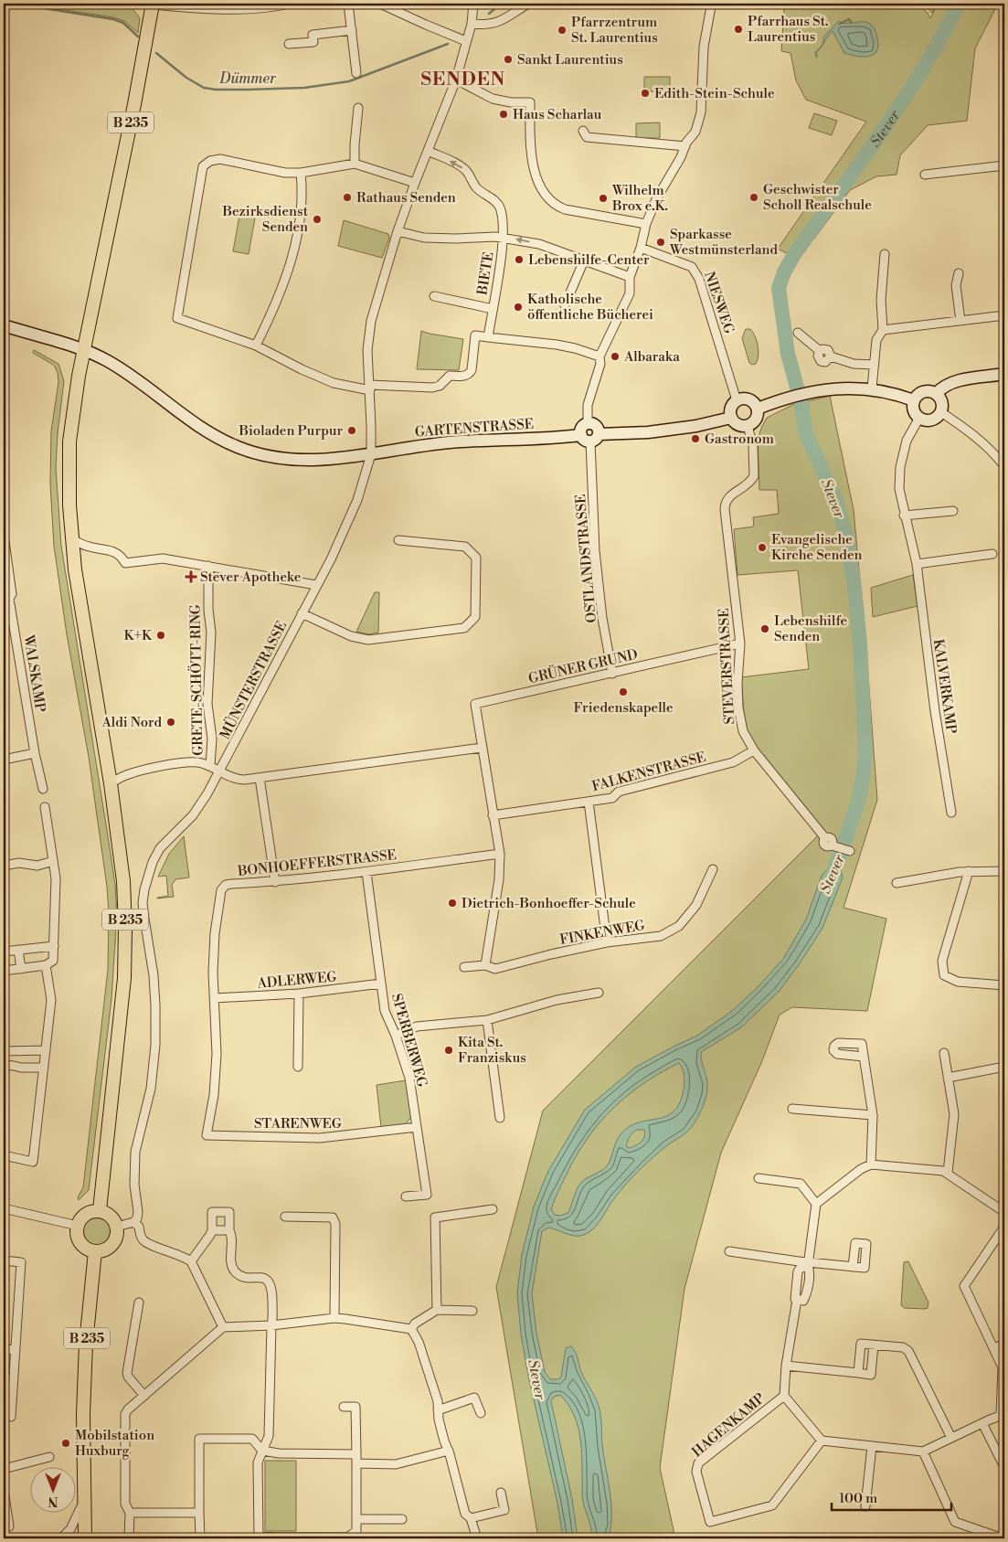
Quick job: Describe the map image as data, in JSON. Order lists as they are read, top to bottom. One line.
{"streets":{"main road":["B 235"],"street":["BIETE","NIESWEG","GARTENSTRASSE","OSTLANDSTRASSE","GRÜNER GRUND","STEVERSTRASSE","WALSKAMP","GRETE-SCHÖTT-RING","MÜNSTERSTRASSE","KALVERKAMP","FALKENSTRASSE","BONHOEFFERSTRASSE","FINKENWEG","ADLERWEG","SPERBERWEG","STARENWEG","HAGENKAMP"]},"crossings":[["B 235","GARTENSTRASSE"],["B 235","GRETE-SCHÖTT-RING"],["BIETE","MÜNSTERSTRASSE"],["NIESWEG","GARTENSTRASSE"],["NIESWEG","STEVERSTRASSE"],["GARTENSTRASSE","OSTLANDSTRASSE"],["GARTENSTRASSE","STEVERSTRASSE"],["GARTENSTRASSE","MÜNSTERSTRASSE"],["OSTLANDSTRASSE","GRÜNER GRUND"],["GRÜNER GRUND","STEVERSTRASSE"],["GRÜNER GRUND","FALKENSTRASSE"],["GRÜNER GRUND","BONHOEFFERSTRASSE"],["GRÜNER GRUND","FINKENWEG"],["STEVERSTRASSE","FALKENSTRASSE"],["GRETE-SCHÖTT-RING","MÜNSTERSTRASSE"],["BONHOEFFERSTRASSE","ADLERWEG"],["BONHOEFFERSTRASSE","SPERBERWEG"],["BONHOEFFERSTRASSE","STARENWEG"],["ADLERWEG","SPERBERWEG"],["SPERBERWEG","STARENWEG"]],"one_way":["BIETE"],"districts":["SENDEN"],"water":["Dümmer","Stever"],"places":{"other":["Pfarrhaus St. Laurentius","Pfarrzentrum St. Laurentius","Sankt Laurentius","Edith-Stein-Schule","Haus Scharlau","Rathaus Senden","Geschwister Scholl Realschule","Wilhelm Brox e.K.","Bezirksdienst Senden","Sparkasse Westmünsterland","Lebenshilfe-Center","Katholische öffentliche Bücherei","Albaraka","Bioladen Purpur","Gastronom","Evangelische Kirche Senden","Lebenshilfe Senden","K+K","Friedenskapelle","Aldi Nord","Dietrich-Bonhoeffer-Schule","Kita St. Franziskus","Mobilstation Huxburg"],"health":["Stever Apotheke"]},"scale_bar":"100 m","north":"bottom"}
